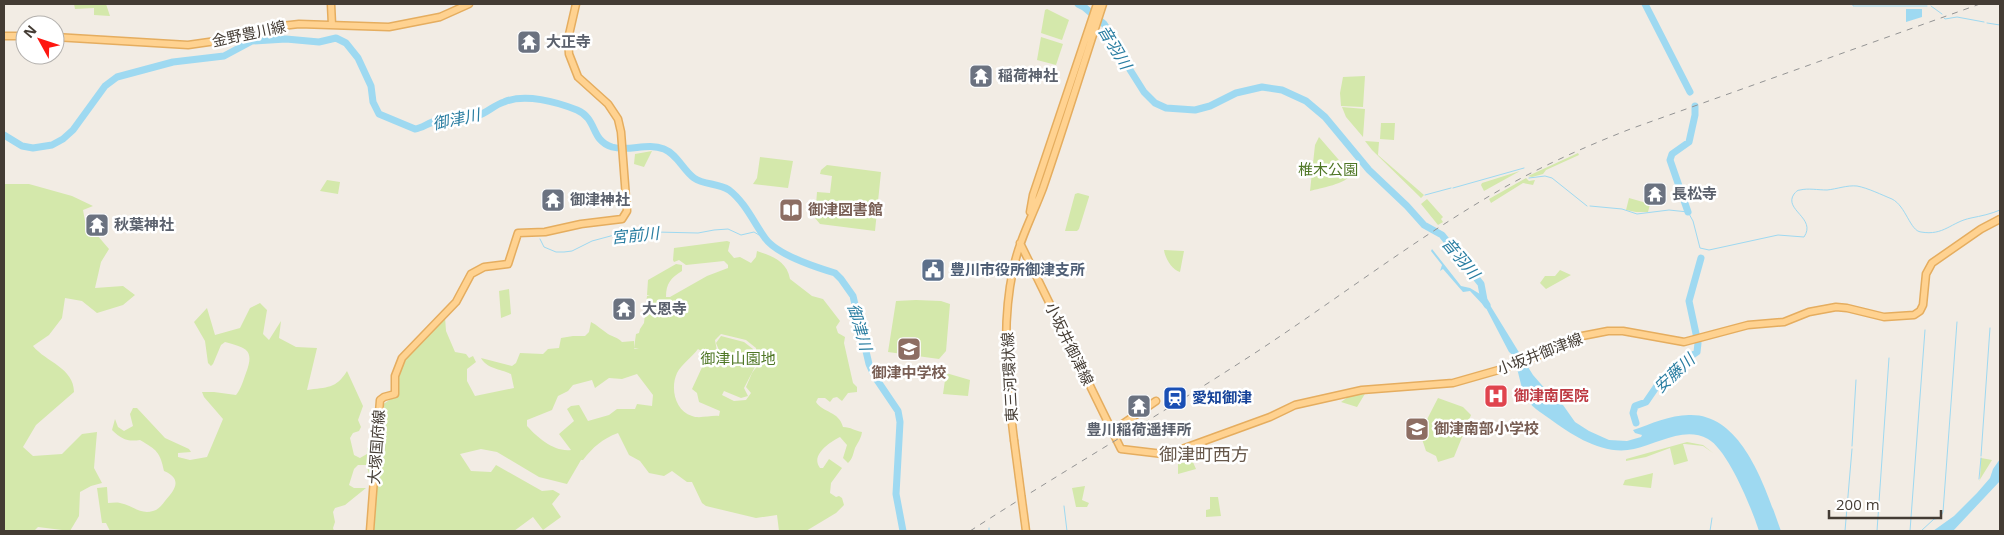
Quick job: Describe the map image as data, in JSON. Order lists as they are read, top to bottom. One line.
{"streets":{"main road":["金野豊川線","小坂井御津線","東三河環状線","大塚国府線"]},"crossings":[["小坂井御津線","東三河環状線"]],"districts":["御津町西方"],"water":["音羽川","御津川","宮前川","安藤川"],"parks":["椎木公園","御津山園地"],"places":{"temple":["大正寺","稲荷神社","長松寺","御津神社","秋葉神社","大恩寺","豊川稲荷遥拝所"],"library":["御津図書館"],"public building":["豊川市役所御津支所"],"school or university":["御津中学校","御津南部小学校"],"hospital":["御津南医院"],"station":["愛知御津"]},"scale_bar":"200 m","north":"top left"}
